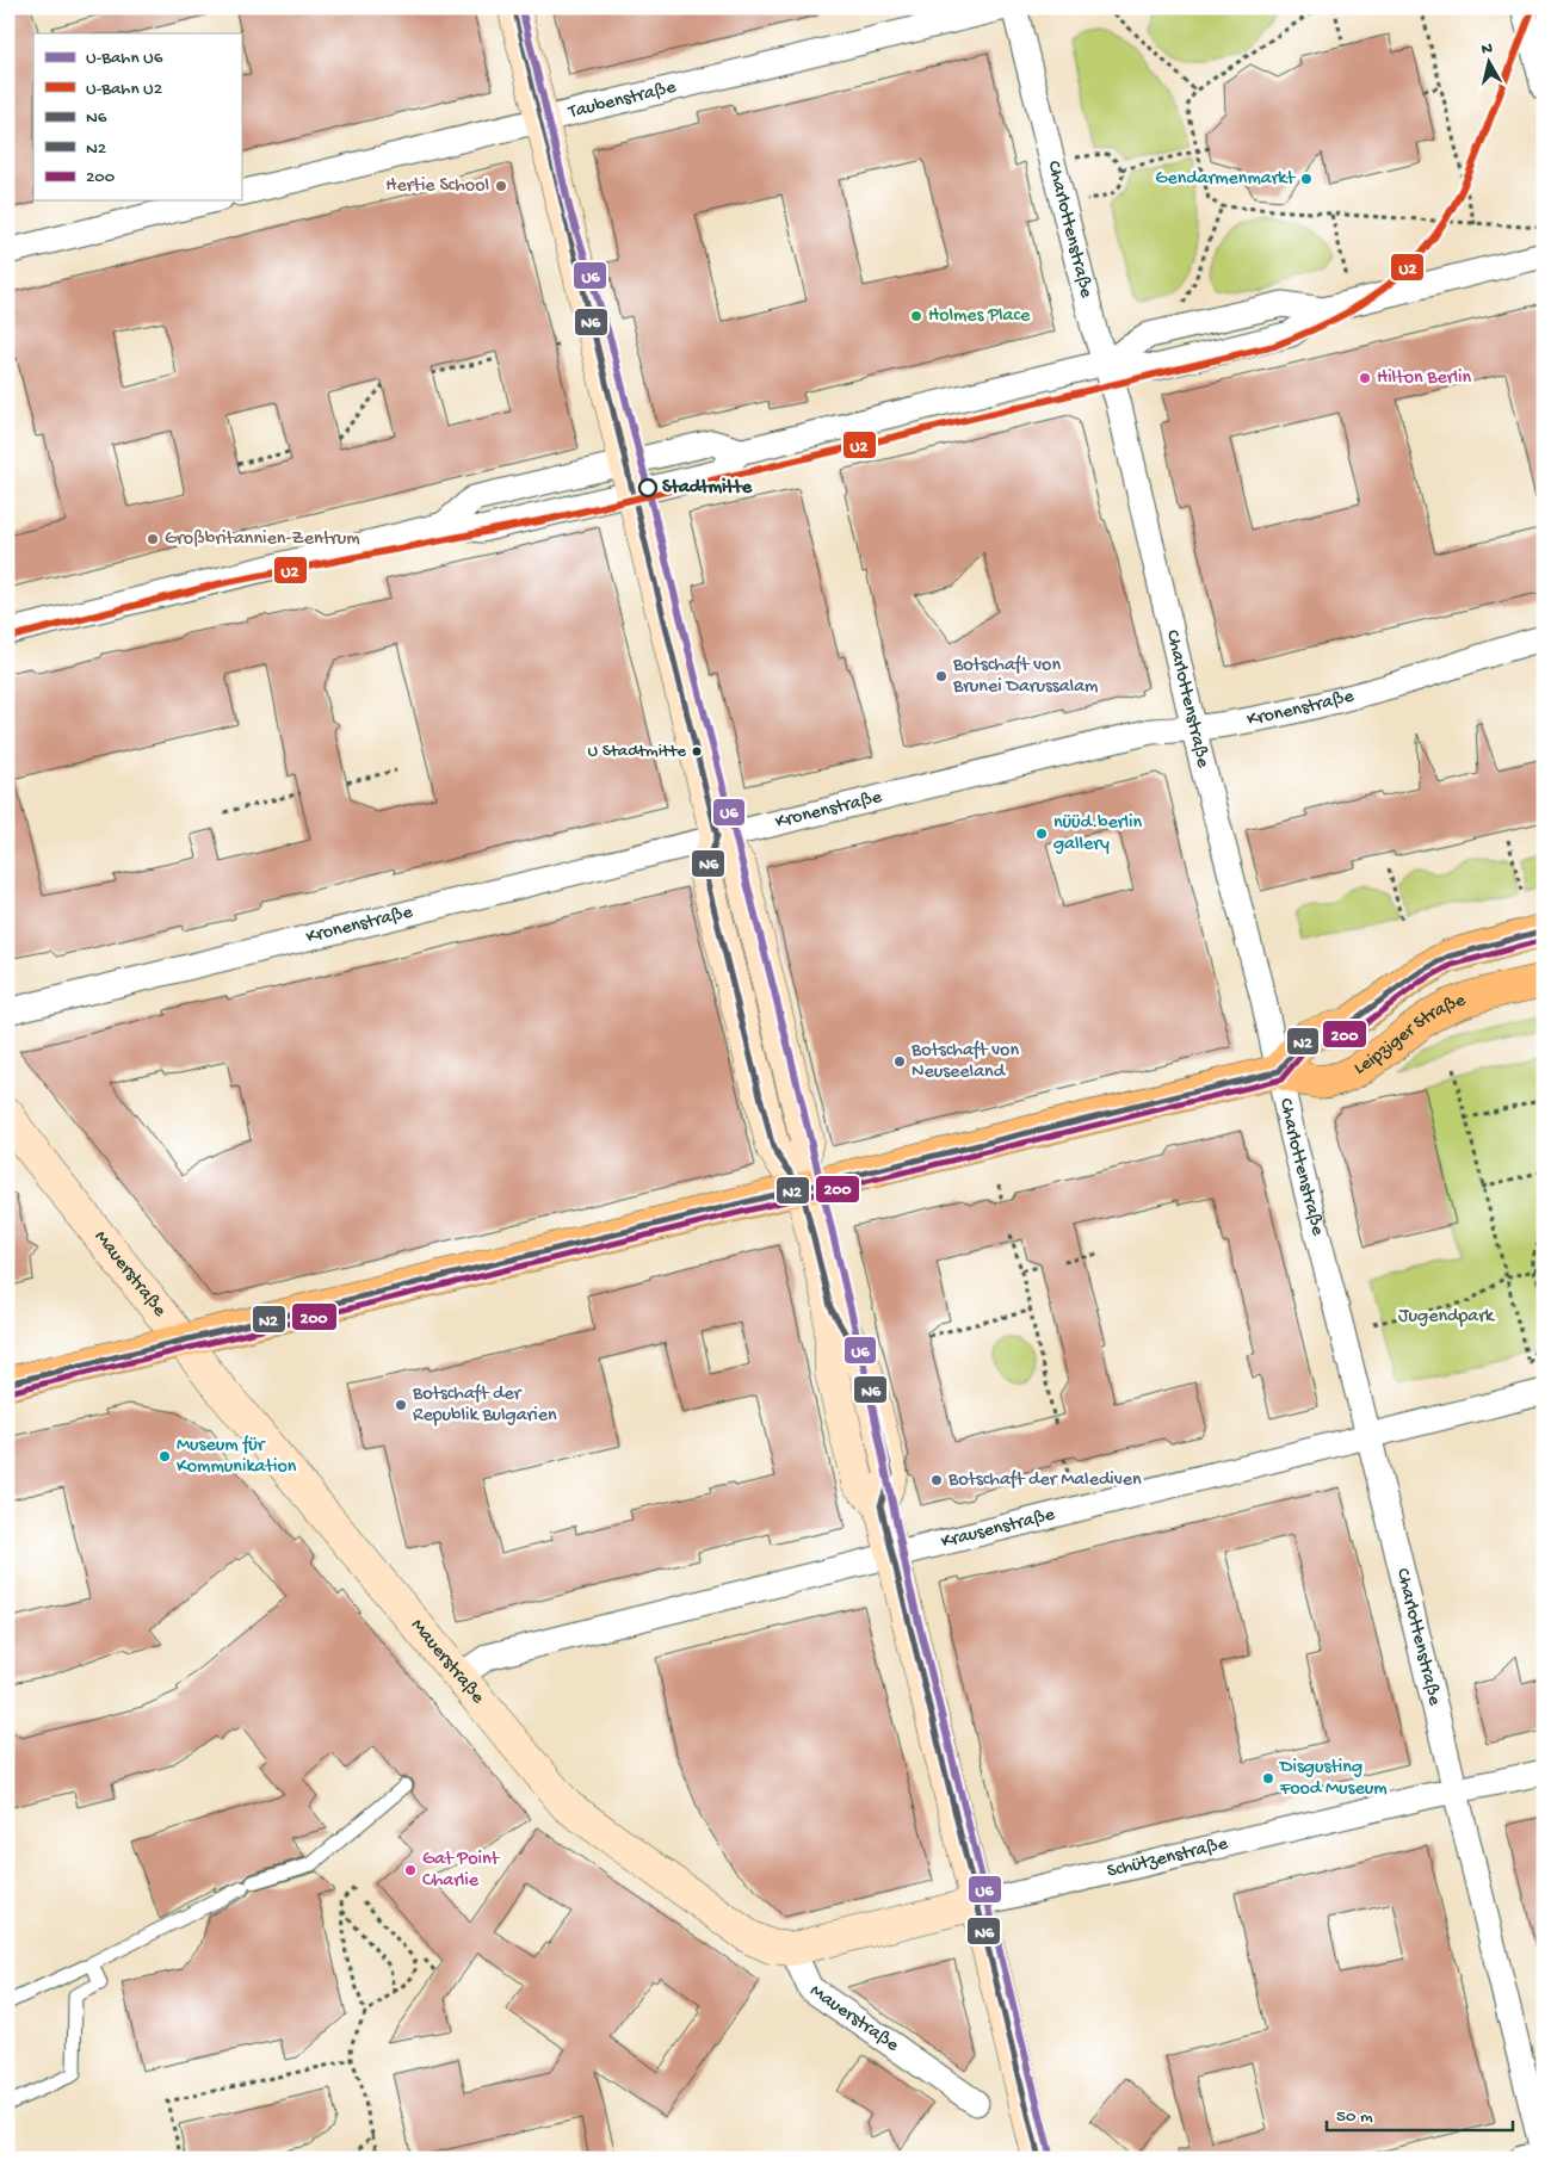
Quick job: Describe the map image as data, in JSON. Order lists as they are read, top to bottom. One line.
{"streets":{"main road":["Leipziger Straße"],"street":["Taubenstraße","Charlottenstraße","Kronenstraße","Mauerstraße","Krausenstraße","Schützenstraße"]},"crossings":[["Charlottenstraße","Kronenstraße"],["Charlottenstraße","Leipziger Straße"],["Charlottenstraße","Krausenstraße"],["Charlottenstraße","Schützenstraße"],["Leipziger Straße","Mauerstraße"],["Mauerstraße","Krausenstraße"],["Mauerstraße","Schützenstraße"]],"parks":["Jugendpark"],"places":["Gendarmenmarkt","Hertie School","Holmes Place","Hilton Berlin","Stadtmitte","Großbritannien-Zentrum","Botschaft von Brunei Darussalam","U Stadtmitte","nüüd.berlin gallery","Botschaft von Neuseeland","Botschaft der Republik Bulgarien","Museum für Kommunikation","Botschaft der Malediven","Disgusting Food Museum","Gat Point Charlie"],"lines":["metro line U6","metro line U2","transit line N6","transit line N2","transit line 200"],"legend":["U-Bahn U6","U-Bahn U2","N6","N2","200"],"scale_bar":"50 m","north":"top"}
